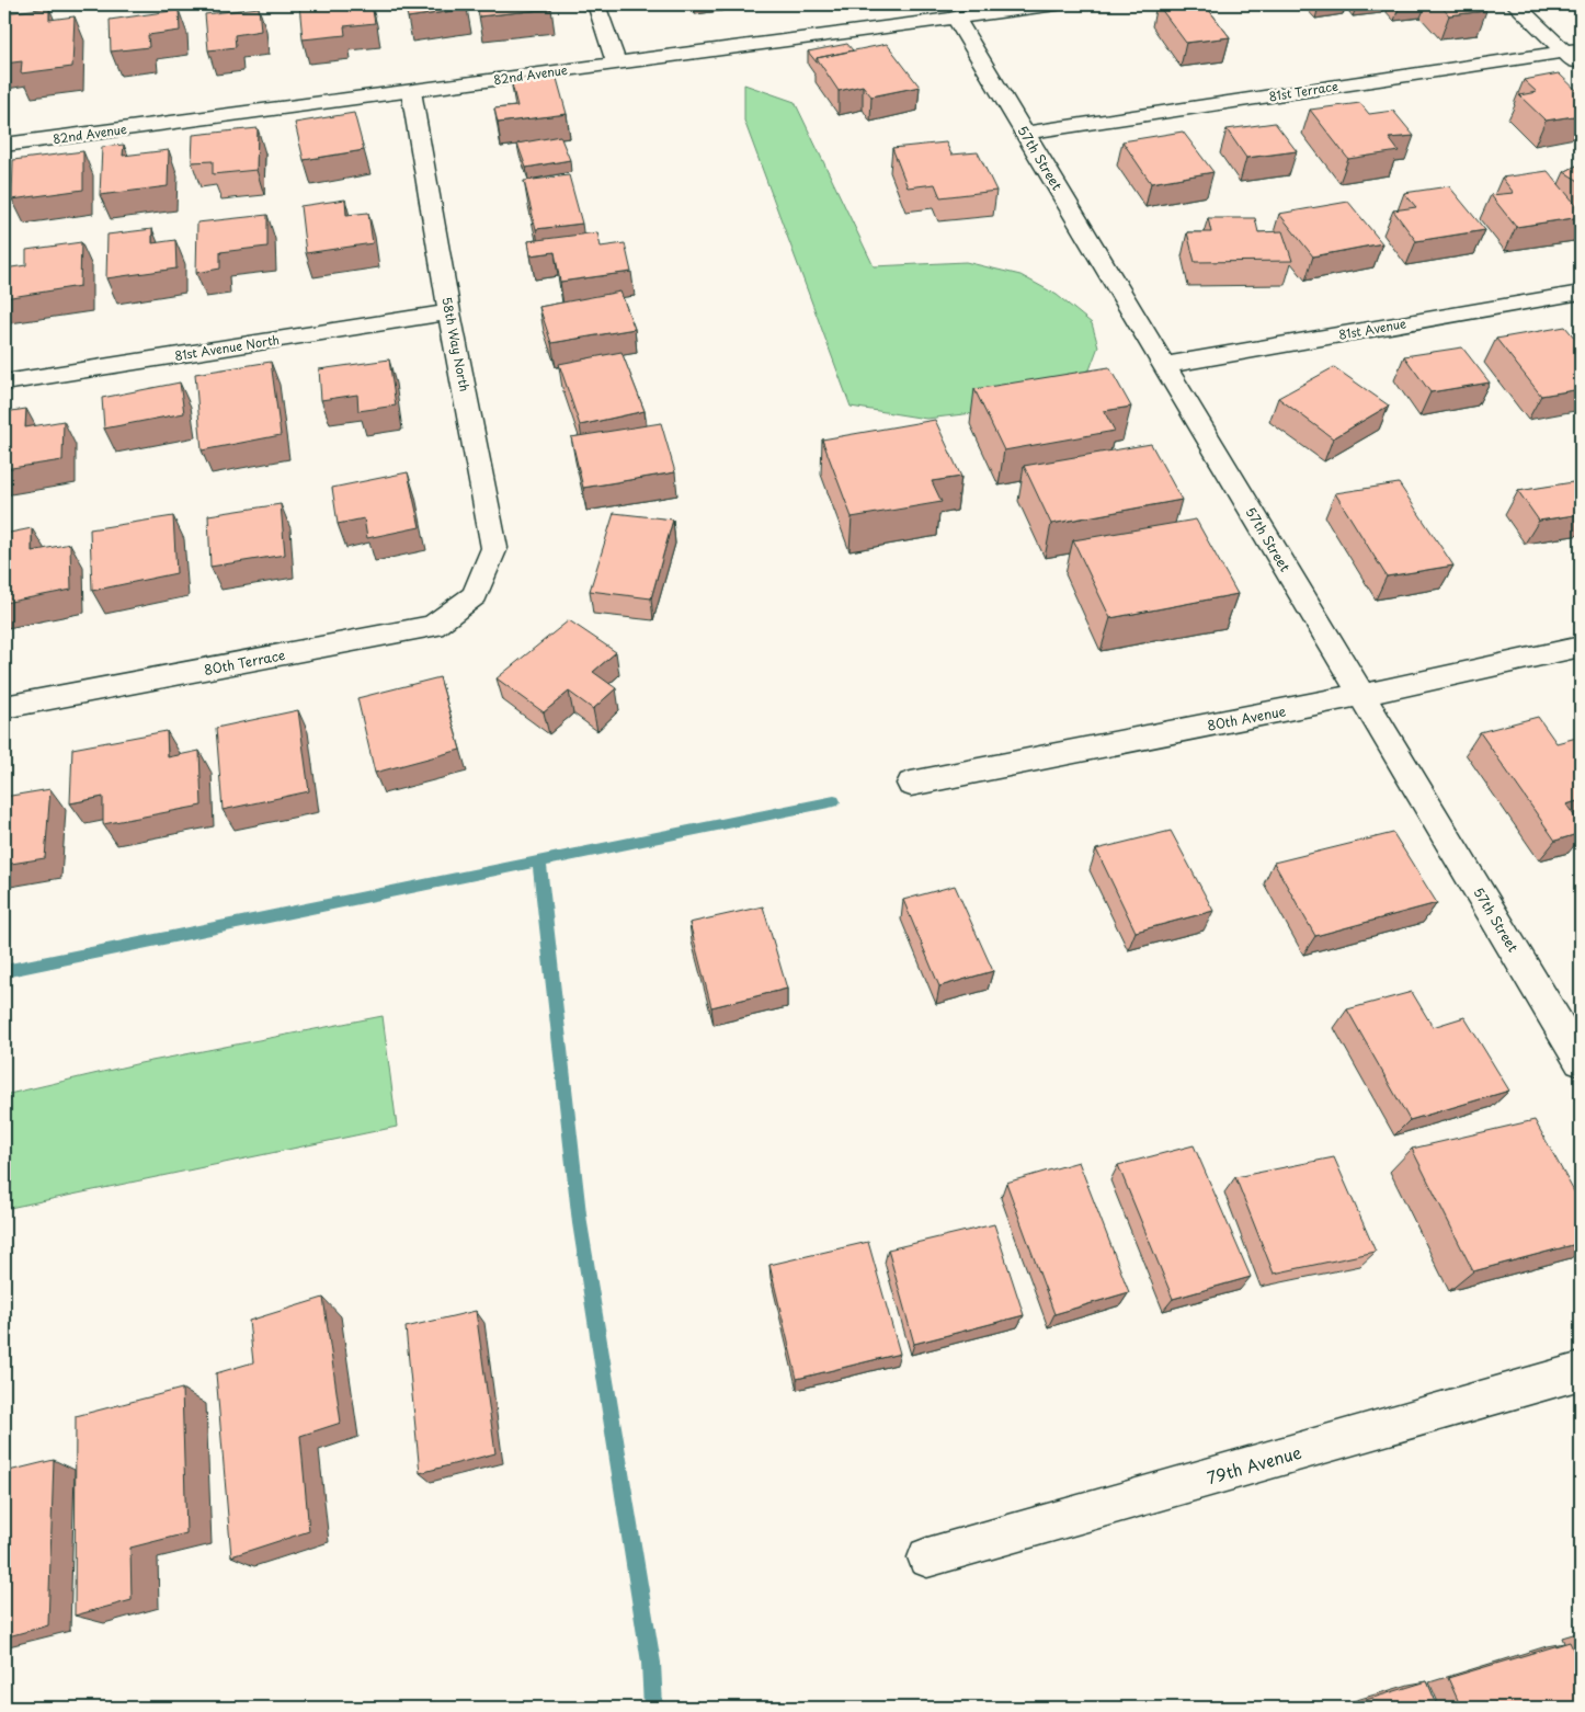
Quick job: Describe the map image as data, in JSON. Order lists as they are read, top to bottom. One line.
{"streets":{"street":["82nd Avenue","81st Terrace","57th Street","81st Avenue","58th Way North","81st Avenue North","80th Terrace","80th Avenue","79th Avenue"]},"crossings":[["82nd Avenue","57th Street"],["82nd Avenue","58th Way North"],["81st Terrace","57th Street"],["57th Street","81st Avenue"],["57th Street","80th Avenue"],["58th Way North","81st Avenue North"],["58th Way North","80th Terrace"]]}
